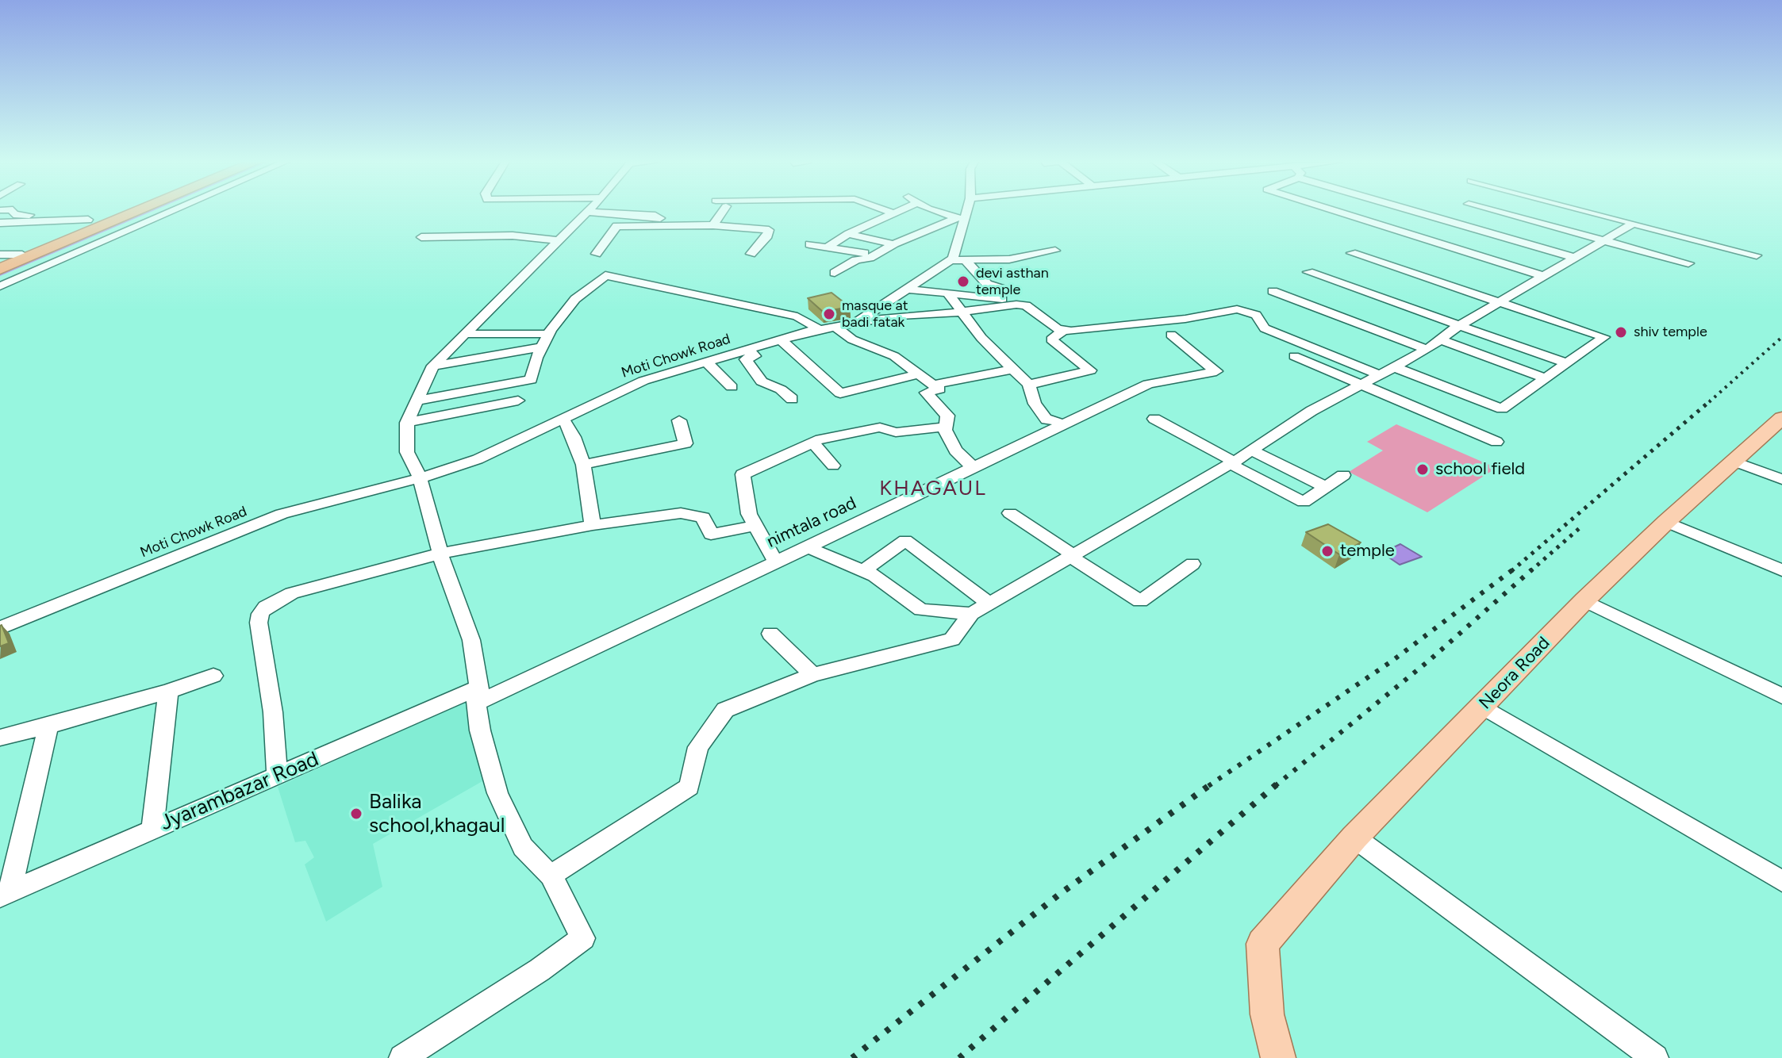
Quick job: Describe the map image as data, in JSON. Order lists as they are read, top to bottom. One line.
{"streets":{"main road":["Neora Road"],"street":["Moti Chowk Road","nimtala road","Jyarambazar Road"]},"crossings":[["nimtala road","Jyarambazar Road"]],"districts":["KHAGAUL"],"places":["devi asthan temple","masque at badi fatak","shiv temple","school field","temple","Balika school,khagaul"]}
